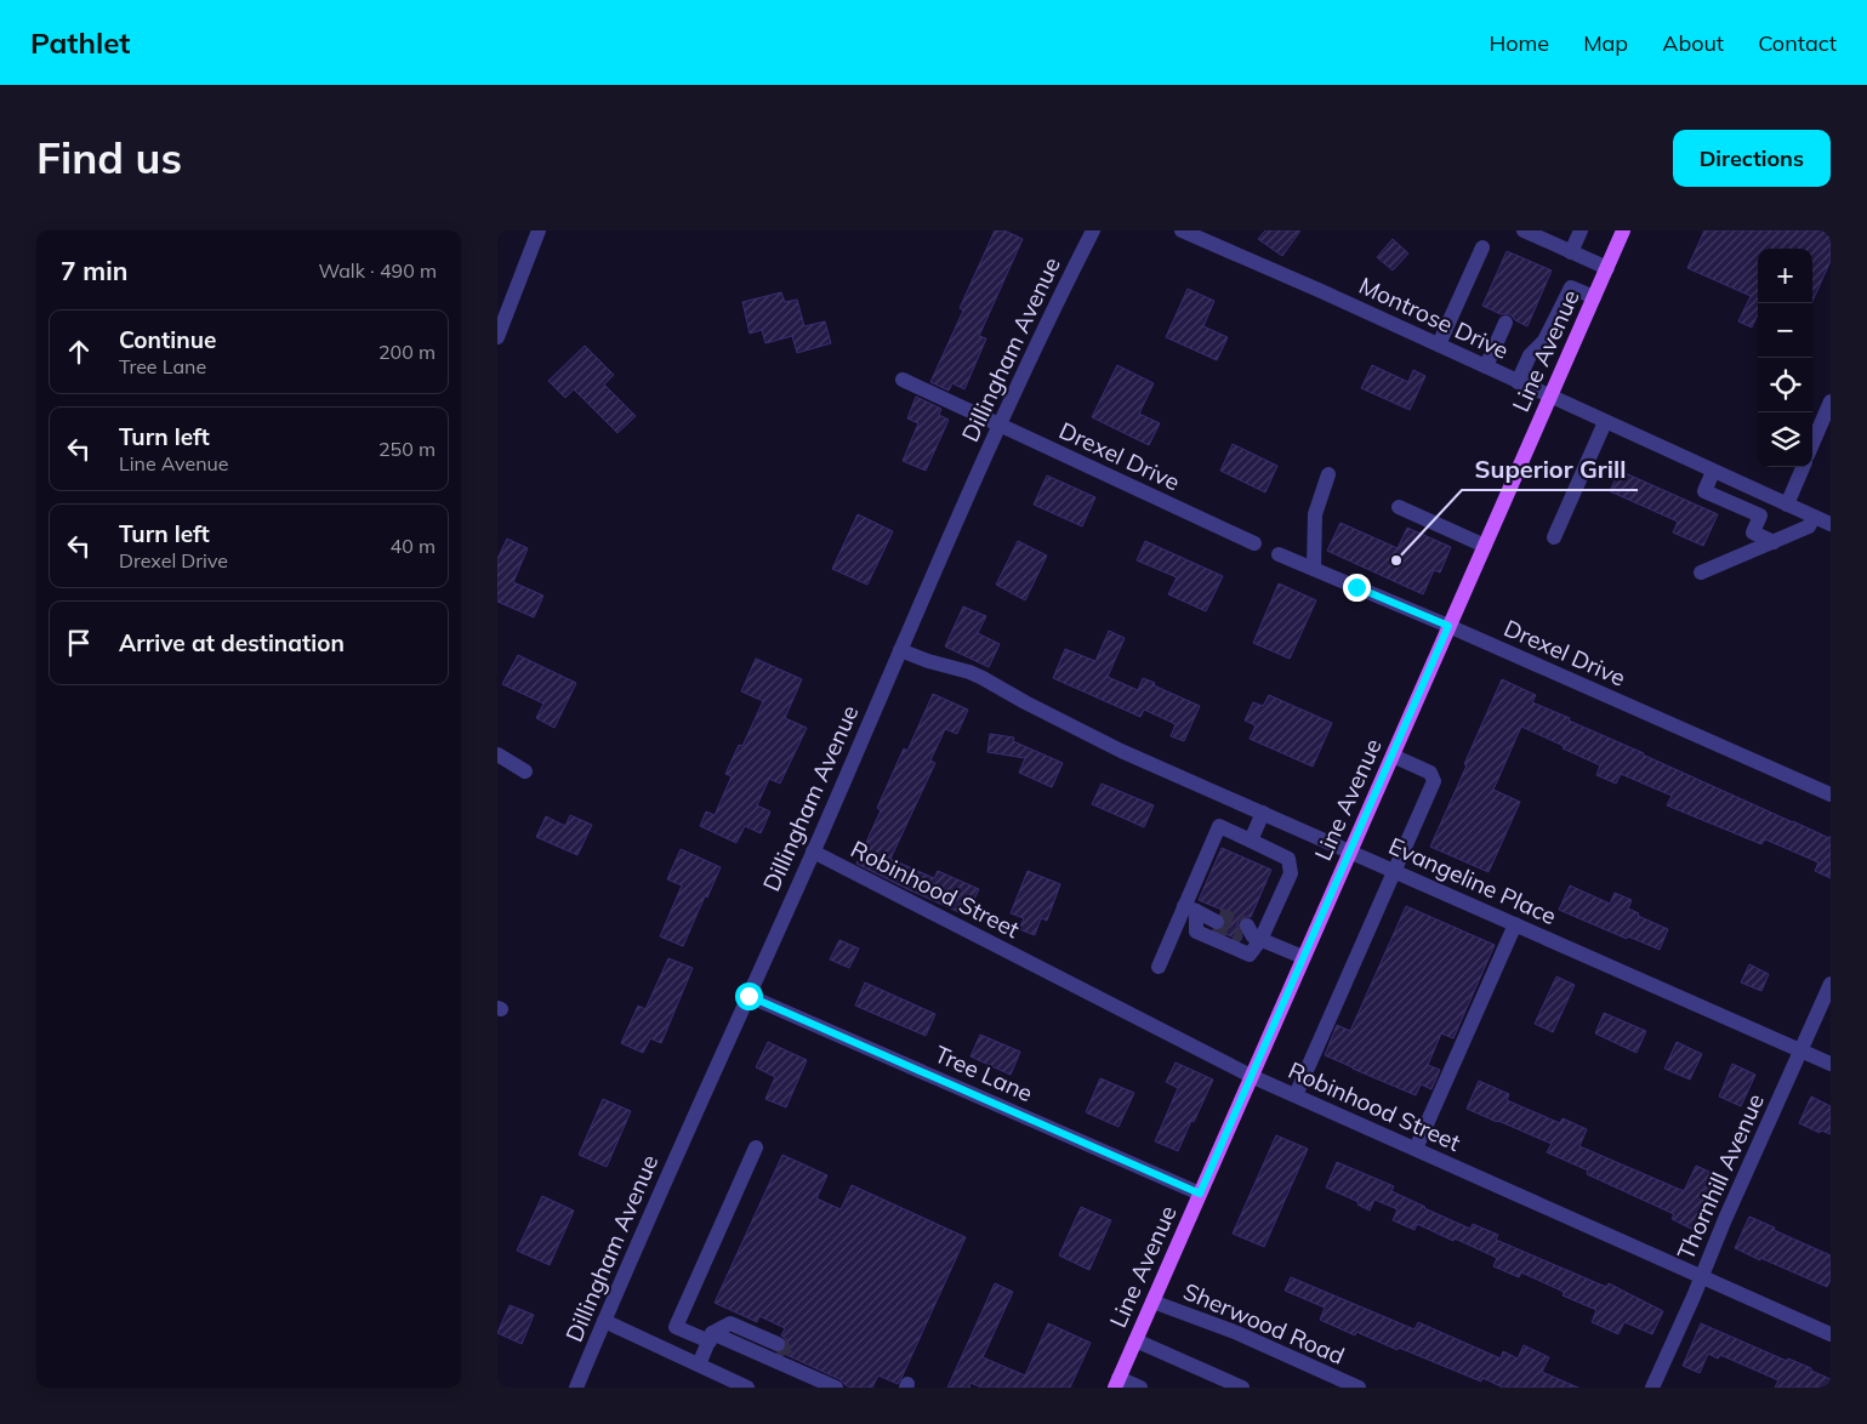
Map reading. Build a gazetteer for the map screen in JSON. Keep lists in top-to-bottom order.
{
  "streets": {
    "main road": ["Line Avenue"],
    "street": [
      "Montrose Drive",
      "Dillingham Avenue",
      "Drexel Drive",
      "Evangeline Place",
      "Robinhood Street",
      "Tree Lane",
      "Thornhill Avenue",
      "Sherwood Road"
    ]
  },
  "crossings": [
    ["Montrose Drive", "Line Avenue"],
    ["Dillingham Avenue", "Drexel Drive"],
    ["Dillingham Avenue", "Evangeline Place"],
    ["Dillingham Avenue", "Robinhood Street"],
    ["Dillingham Avenue", "Tree Lane"],
    ["Line Avenue", "Drexel Drive"],
    ["Line Avenue", "Evangeline Place"],
    ["Line Avenue", "Robinhood Street"],
    ["Line Avenue", "Tree Lane"],
    ["Line Avenue", "Sherwood Road"],
    ["Evangeline Place", "Thornhill Avenue"],
    ["Robinhood Street", "Thornhill Avenue"]
  ],
  "places": ["Superior Grill"],
  "page": {
    "header": "Pathlet",
    "nav": [
      "Home",
      "Map",
      "About",
      "Contact"
    ],
    "buttons": "Directions",
    "title": "Find us",
    "heading": ["7 min", "Walk · 490 m"],
    "map_buttons": ["+", "−"],
    "list": [
      ["Continue", "Tree Lane", "200 m"],
      ["Turn left", "Line Avenue", "250 m"],
      ["Turn left", "Drexel Drive", "40 m"],
      "Arrive at destination"
    ]
  }
}
